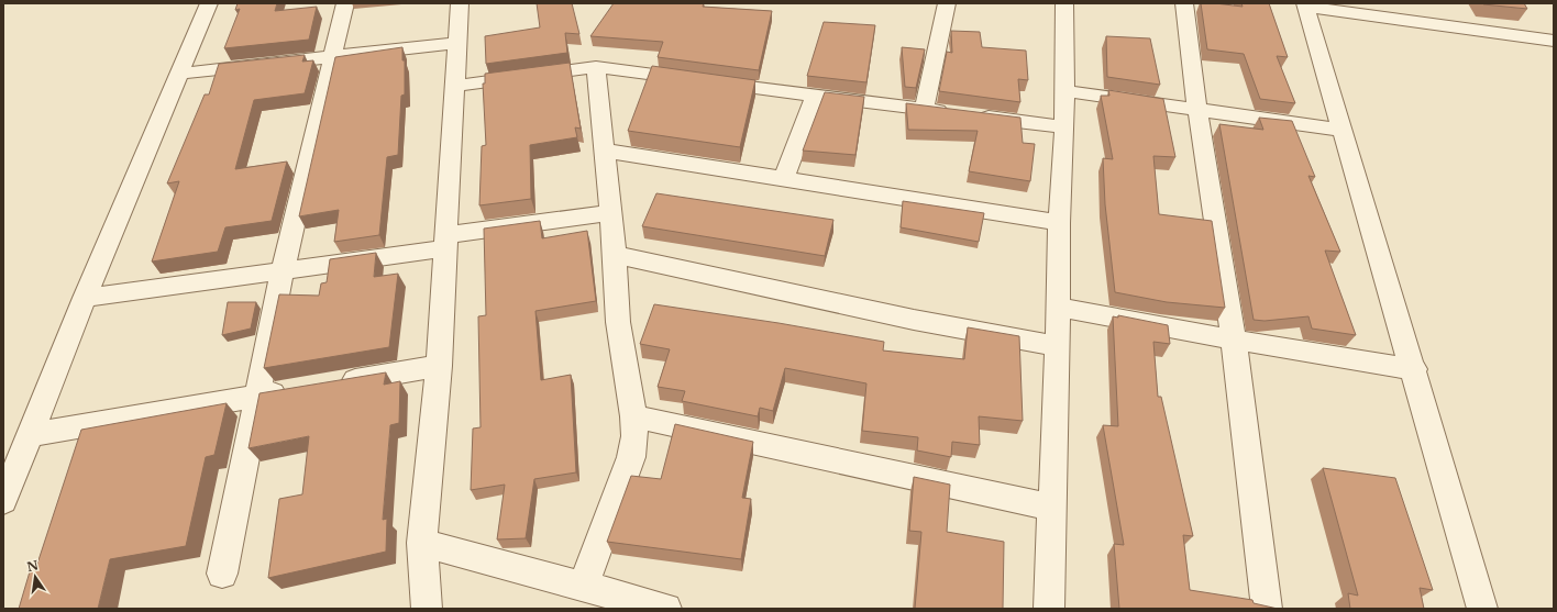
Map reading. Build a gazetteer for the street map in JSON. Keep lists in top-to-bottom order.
{
  "north": "top"
}
